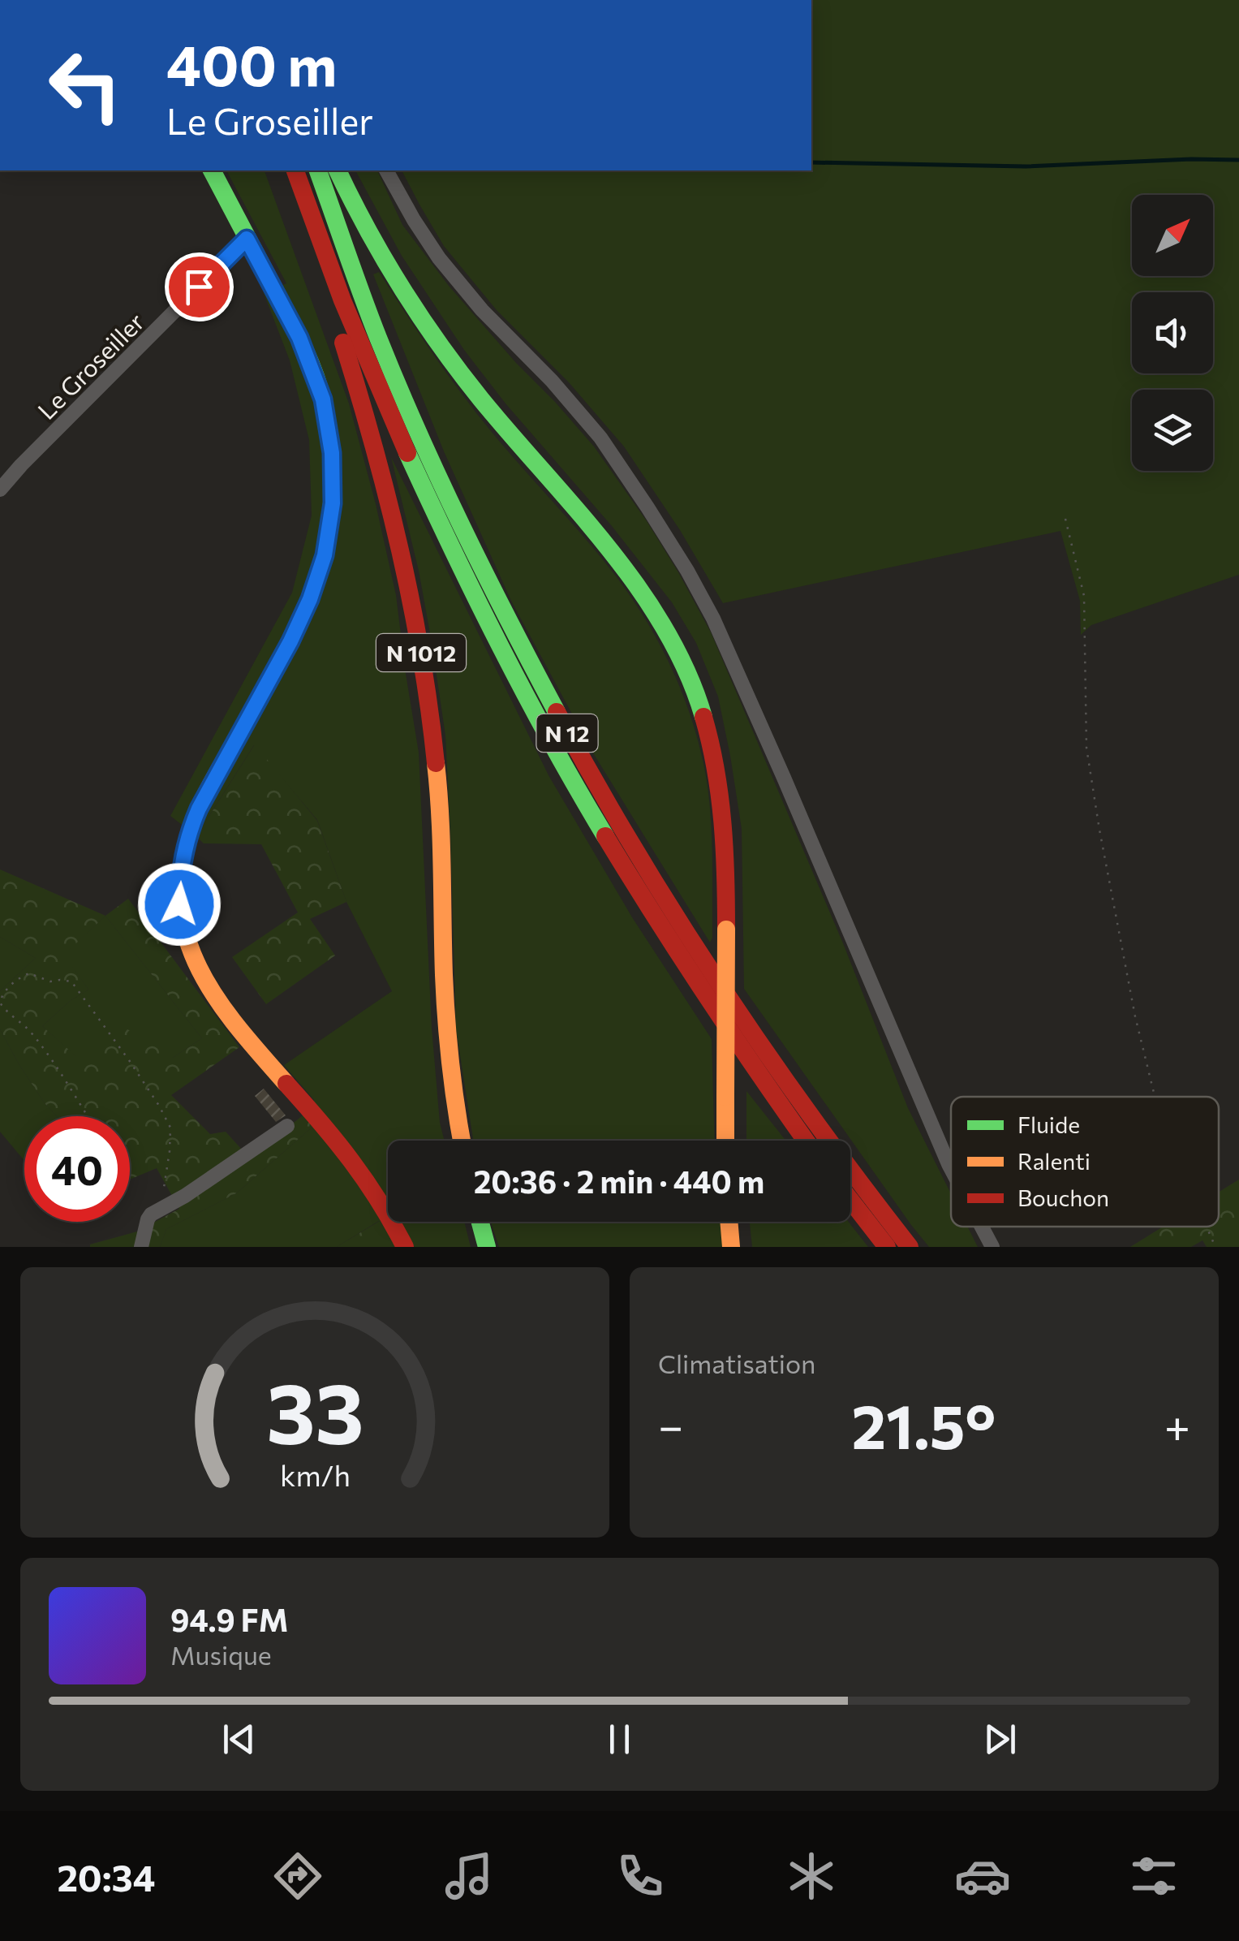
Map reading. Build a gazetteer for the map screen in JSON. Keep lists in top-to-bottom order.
{
  "streets": {
    "main road": ["N 1012", "N 12"],
    "street": ["Le Groseiller"]
  },
  "legend": ["Fluide", "Ralenti", "Bouchon"],
  "north": "top right",
  "page": {
    "turn": ["400 m", "Le Groseiller"],
    "limit": "40",
    "trip": "20:36 · 2 min · 440 m",
    "tile": "Climatisation",
    "heat": ["−", "21.5°", "+"],
    "song": ["94.9 FM", "Musique"],
    "tabs": "20:34",
    "gauge": ["33", "km/h"]
  }
}
